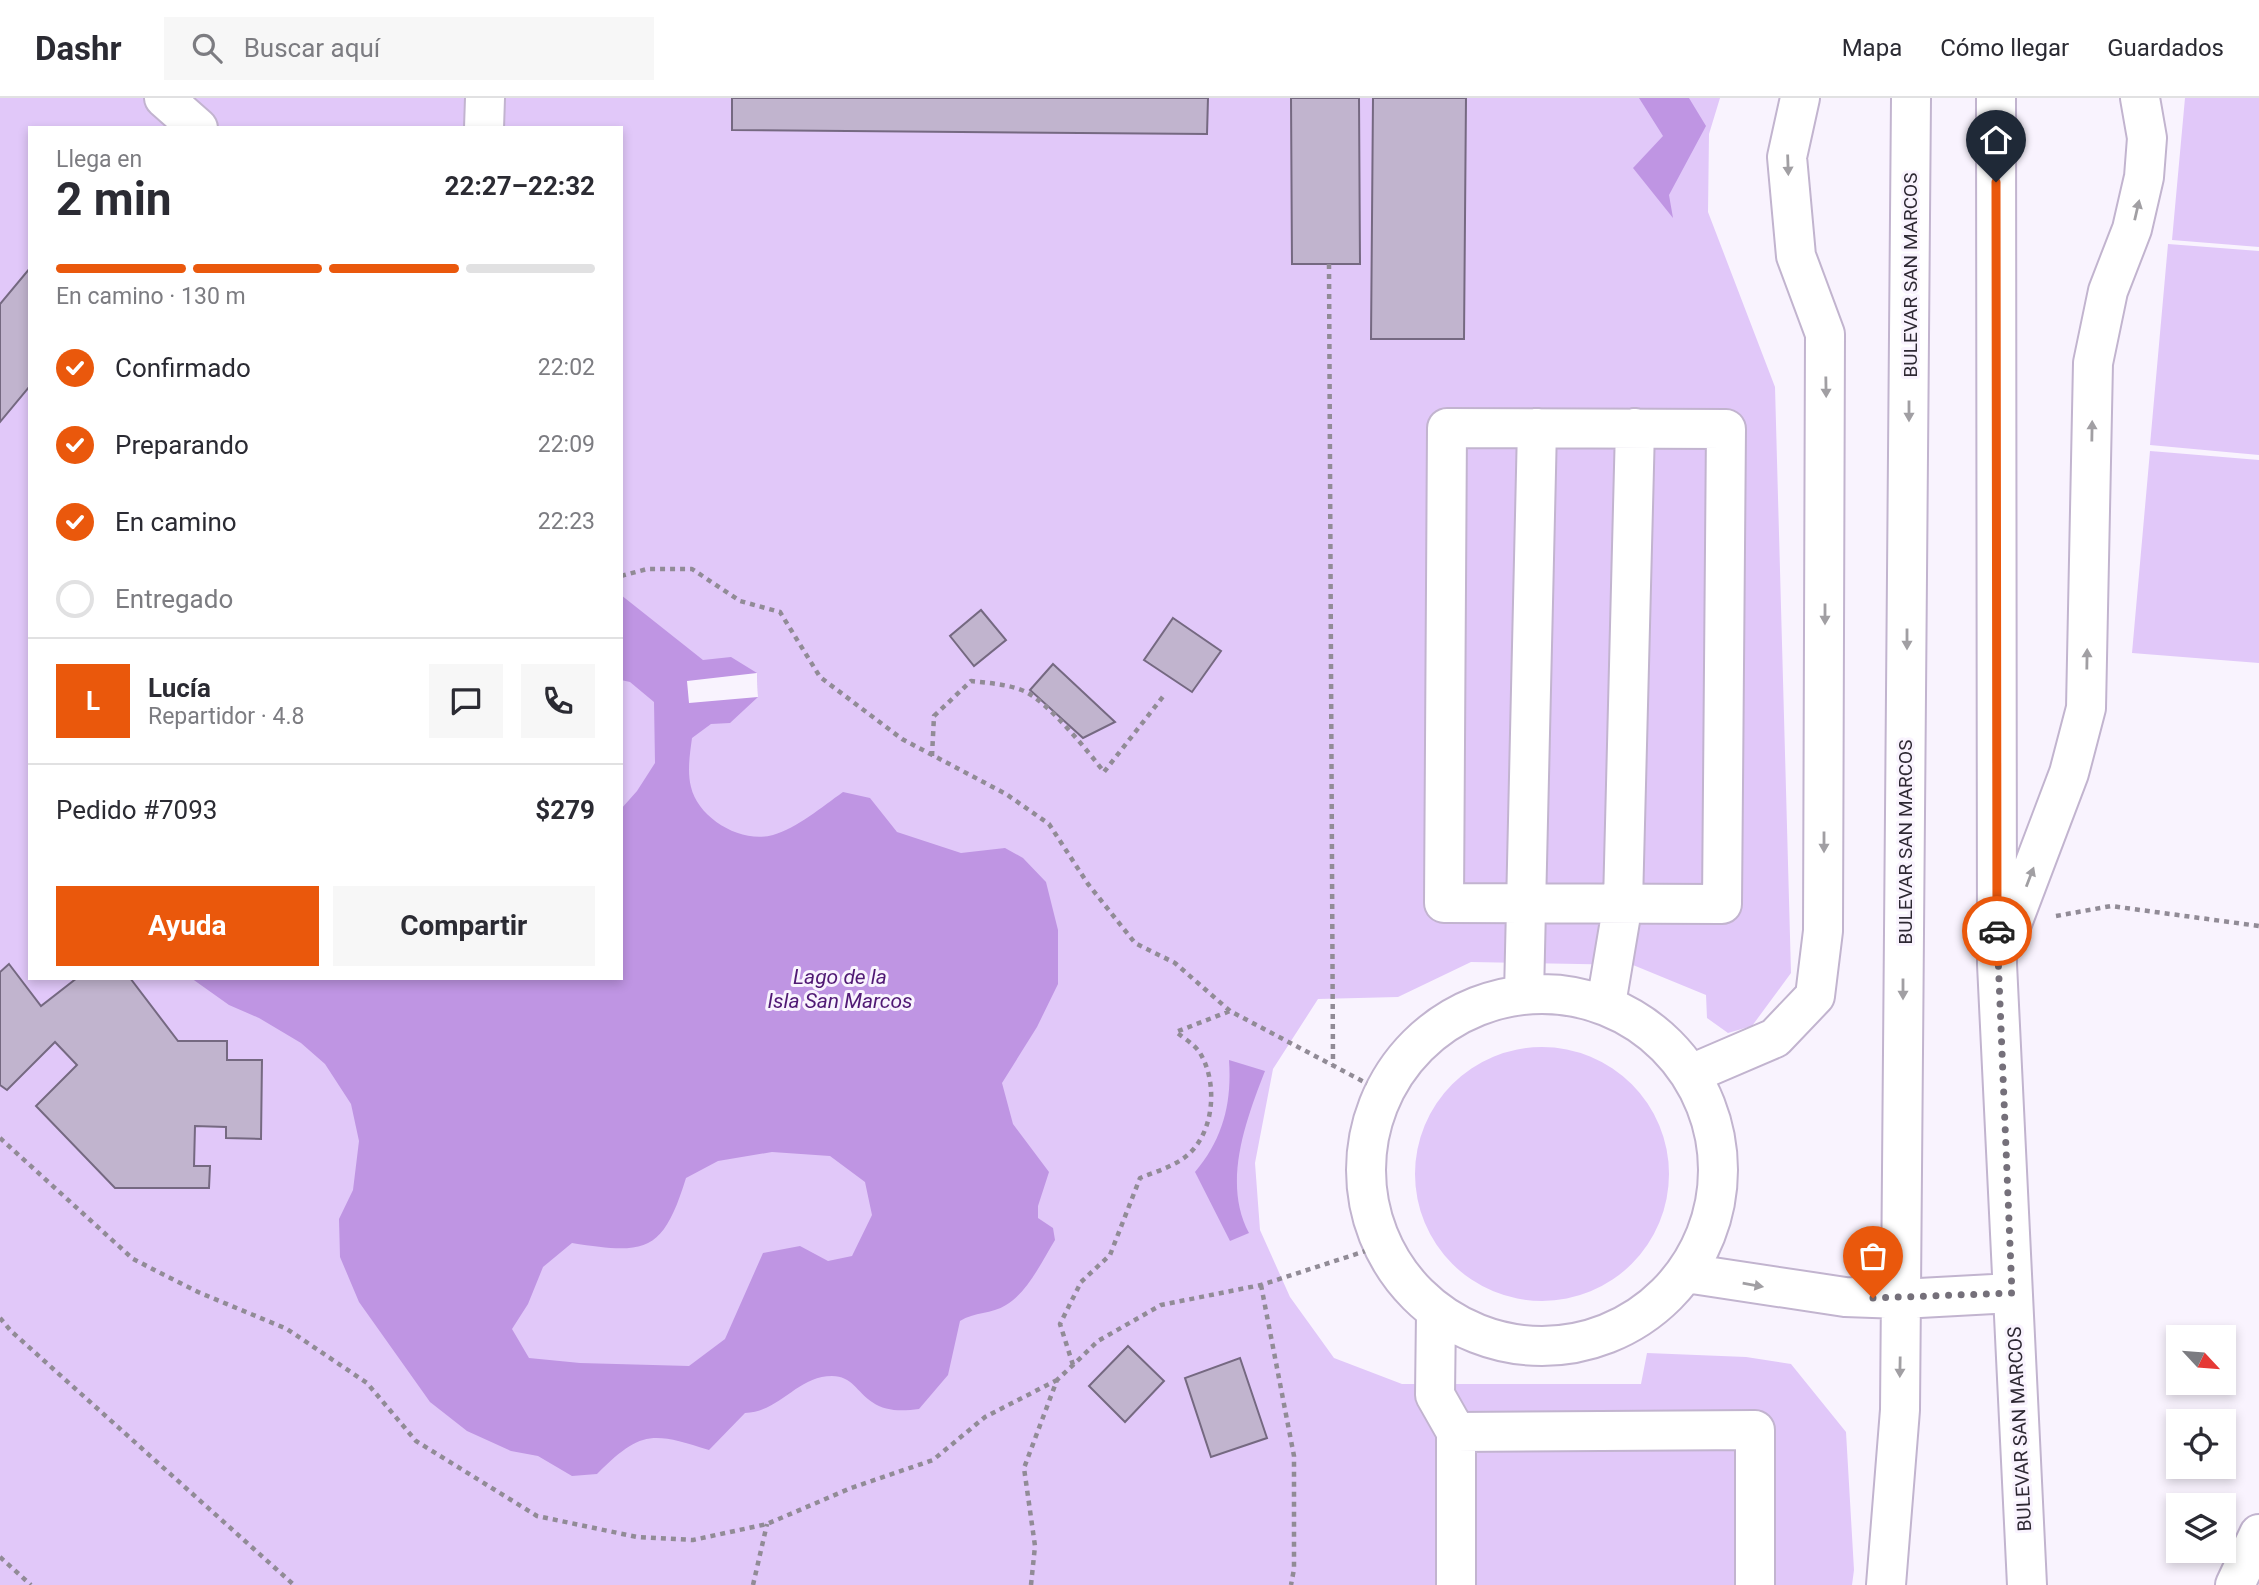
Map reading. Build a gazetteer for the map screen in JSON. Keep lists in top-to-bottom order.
{
  "streets": {
    "street": ["BULEVAR SAN MARCOS"]
  },
  "water": ["Lago de la Isla San Marcos"],
  "north": "bottom right",
  "page": {
    "header": "Dashr",
    "search": "Buscar aquí",
    "nav": ["Mapa", "Cómo llegar", "Guardados"],
    "heading": ["2 min", "Llega en", "22:27–22:32"],
    "panel": [
      "Lucía",
      "Repartidor · 4.8",
      "Pedido #7093",
      "$279"
    ],
    "bar": "En camino · 130 m",
    "list": [
      ["Confirmado", "22:02"],
      ["Preparando", "22:09"],
      ["En camino", "22:23"],
      "Entregado"
    ],
    "round": "L",
    "buttons": ["Ayuda", "Compartir"]
  }
}
